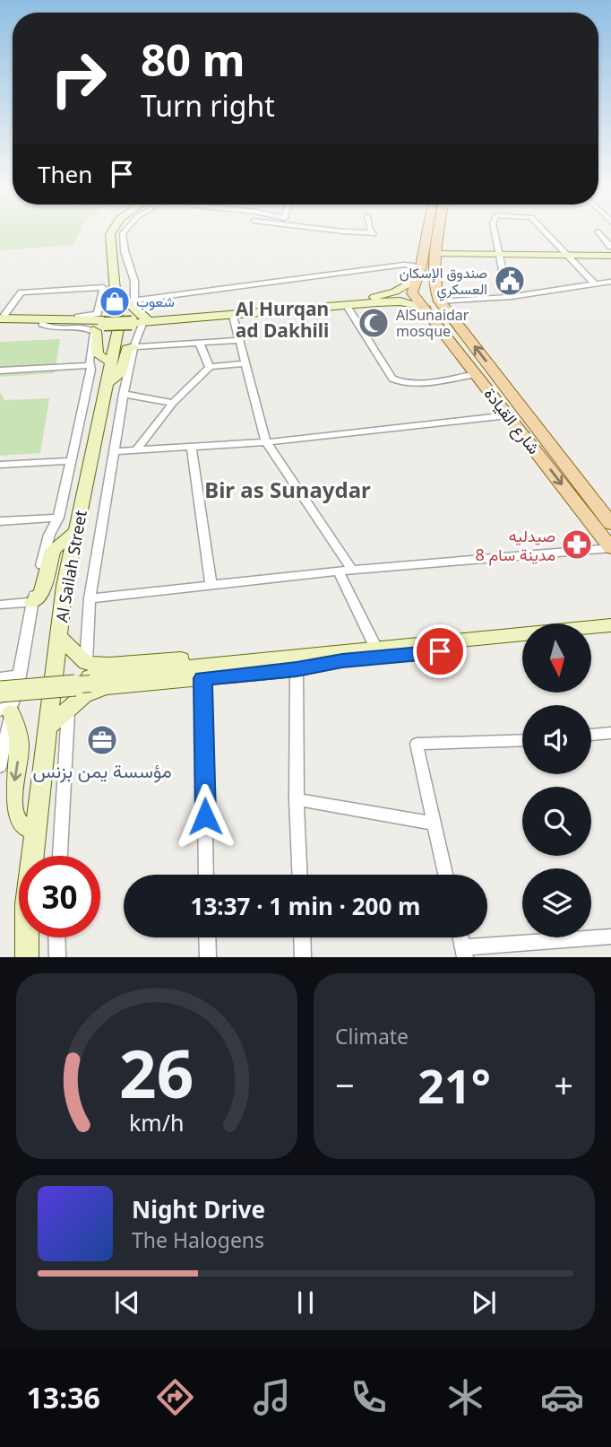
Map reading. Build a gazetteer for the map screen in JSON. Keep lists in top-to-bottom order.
{
  "streets": {
    "main road": ["شارع القيادة", "Al Sailah Street"]
  },
  "districts": ["Al Hurqan ad Dakhili", "Bir as Sunaydar"],
  "places": {
    "public building": ["صندوق الإسكان العسكري"],
    "shop": ["شعوب"],
    "mosque": ["AlSunaidar mosque"],
    "pharmacy": ["صيدليه مدينة سام 8"],
    "office": ["مؤسسة يمن بزنس"]
  },
  "north": "bottom",
  "page": {
    "turn": ["80 m", "Turn right"],
    "then": "Then",
    "limit": "30",
    "trip": "13:37 · 1 min · 200 m",
    "tile": "Climate",
    "heat": ["−", "21°", "+"],
    "song": ["Night Drive", "The Halogens"],
    "tabs": "13:36",
    "gauge": ["26", "km/h"]
  }
}
